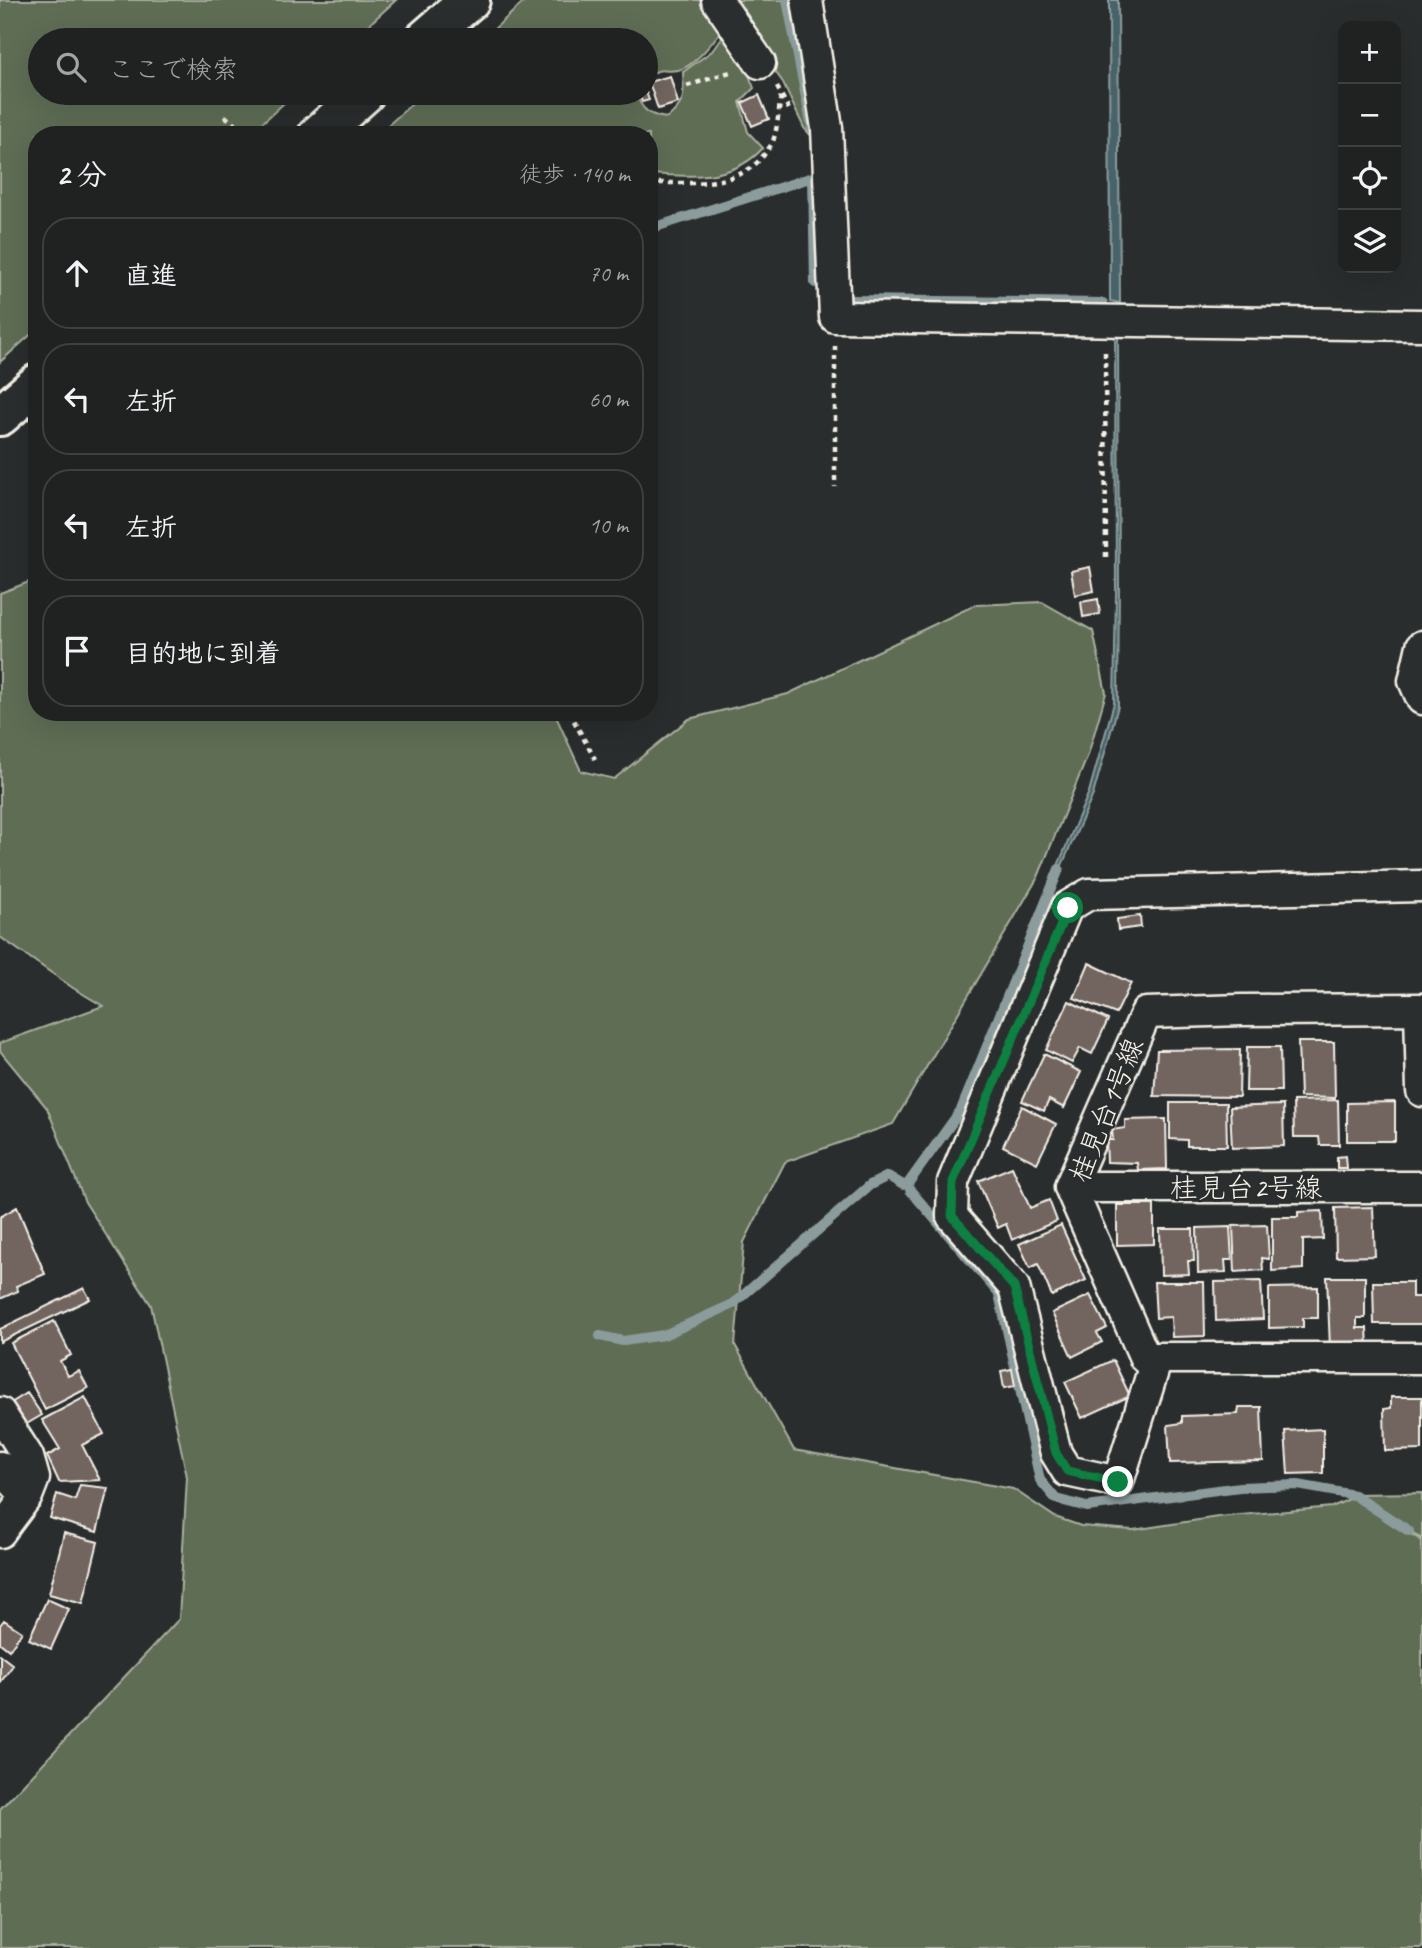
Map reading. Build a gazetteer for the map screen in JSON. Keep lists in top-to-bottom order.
{
  "streets": {
    "street": ["桂見台1号線", "桂見台2号線"]
  },
  "crossings": [
    ["桂見台1号線", "桂見台2号線"]
  ],
  "page": {
    "map_buttons": ["+", "−"],
    "search": "ここで検索",
    "heading": ["2 分", "徒歩 · 140 m"],
    "list": [
      ["直進", "70 m"],
      ["左折", "60 m"],
      ["左折", "10 m"],
      "目的地に到着"
    ]
  }
}
